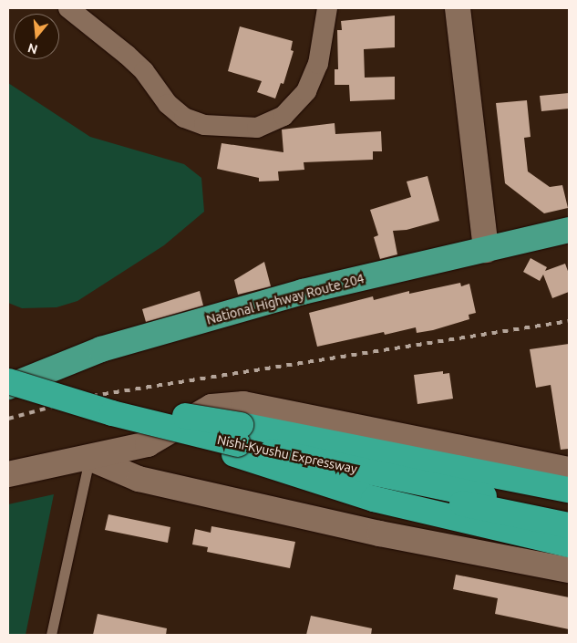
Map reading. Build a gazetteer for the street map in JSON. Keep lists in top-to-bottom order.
{
  "streets": {
    "highway": ["National Highway Route 204", "Nishi-Kyushu Expressway"]
  },
  "north": "bottom"
}
